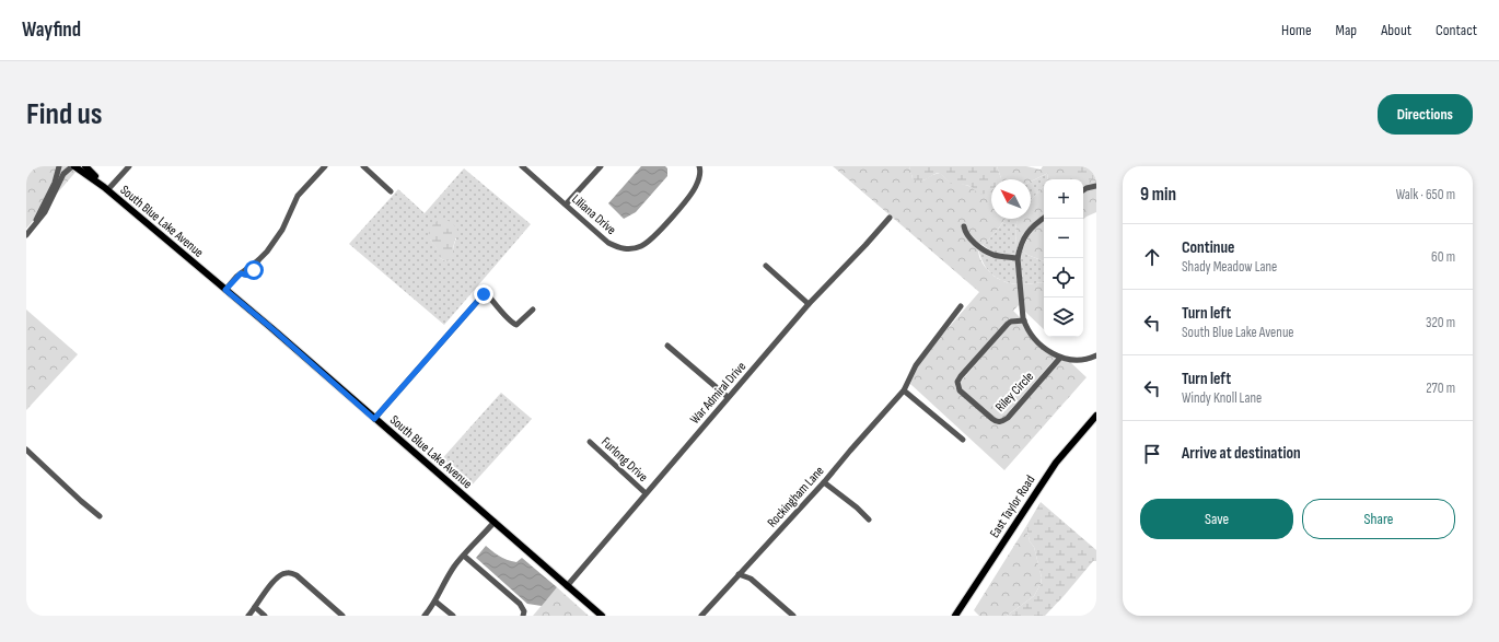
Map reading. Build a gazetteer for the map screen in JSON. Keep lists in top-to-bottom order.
{
  "streets": {
    "main road": ["South Blue Lake Avenue", "East Taylor Road"],
    "street": [
      "Liliana Drive",
      "Riley Circle",
      "War Admiral Drive",
      "Furlong Drive",
      "Rockingham Lane"
    ]
  },
  "crossings": [
    ["South Blue Lake Avenue", "War Admiral Drive"],
    ["War Admiral Drive", "Furlong Drive"]
  ],
  "north": "top left",
  "page": {
    "header": "Wayfind",
    "nav": [
      "Home",
      "Map",
      "About",
      "Contact"
    ],
    "buttons": [
      "Directions",
      ["Save", "Share"]
    ],
    "title": "Find us",
    "heading": ["9 min", "Walk · 650 m"],
    "map_buttons": ["+", "−"],
    "list": [
      ["Continue", "Shady Meadow Lane", "60 m"],
      ["Turn left", "South Blue Lake Avenue", "320 m"],
      ["Turn left", "Windy Knoll Lane", "270 m"],
      "Arrive at destination"
    ]
  }
}
